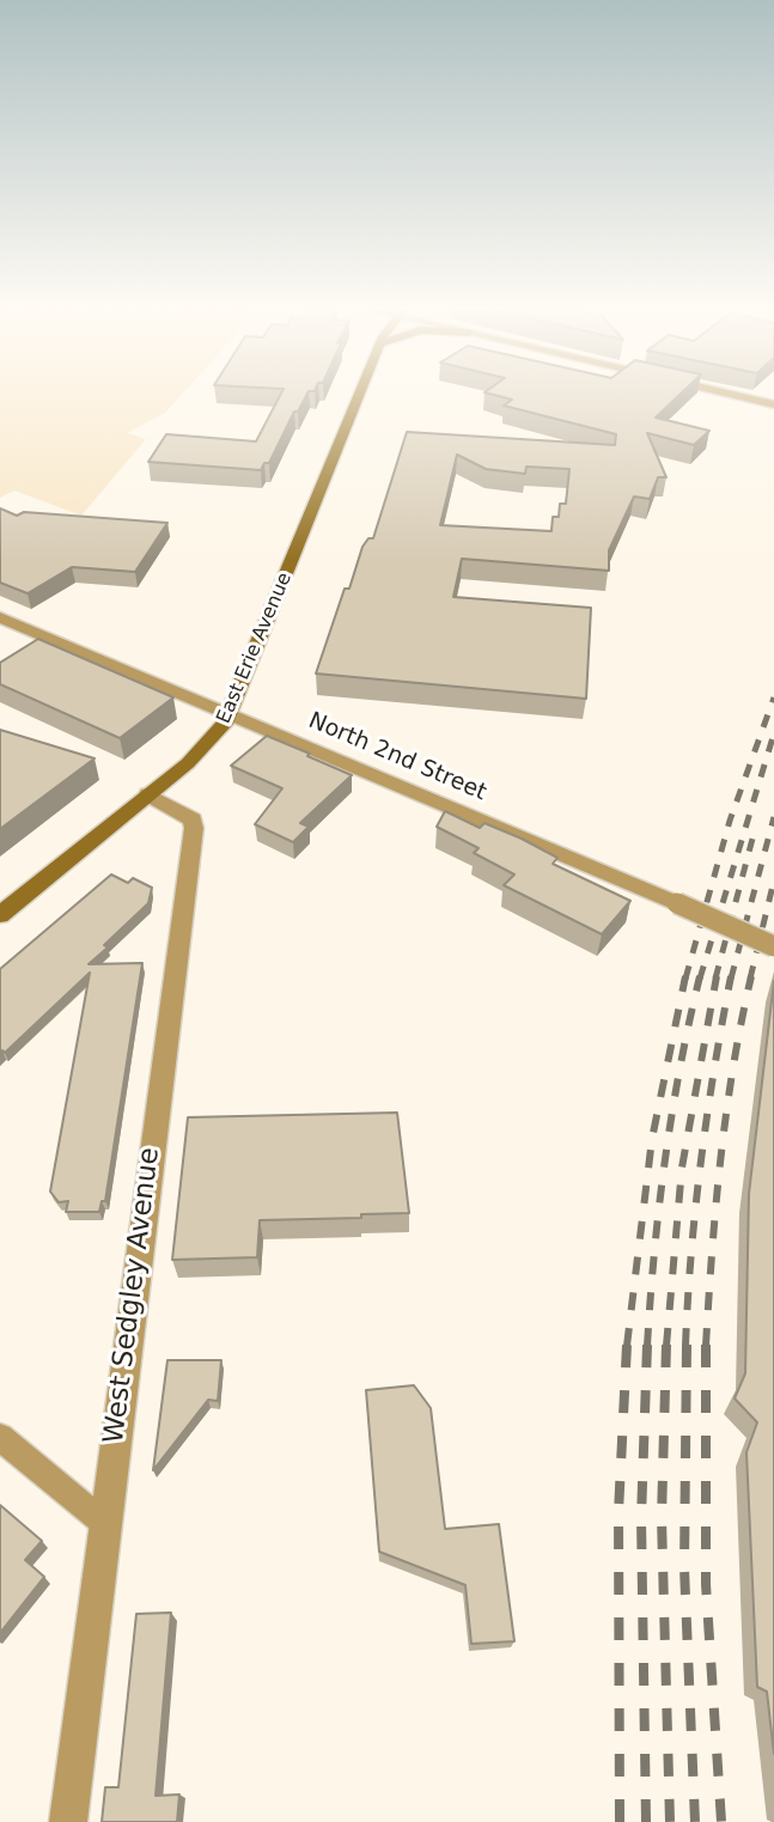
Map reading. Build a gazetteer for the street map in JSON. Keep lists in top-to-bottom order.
{
  "streets": {
    "main road": ["East Erie Avenue"],
    "street": ["North 2nd Street", "West Sedgley Avenue"]
  },
  "crossings": [
    ["East Erie Avenue", "North 2nd Street"],
    ["East Erie Avenue", "West Sedgley Avenue"]
  ]
}
